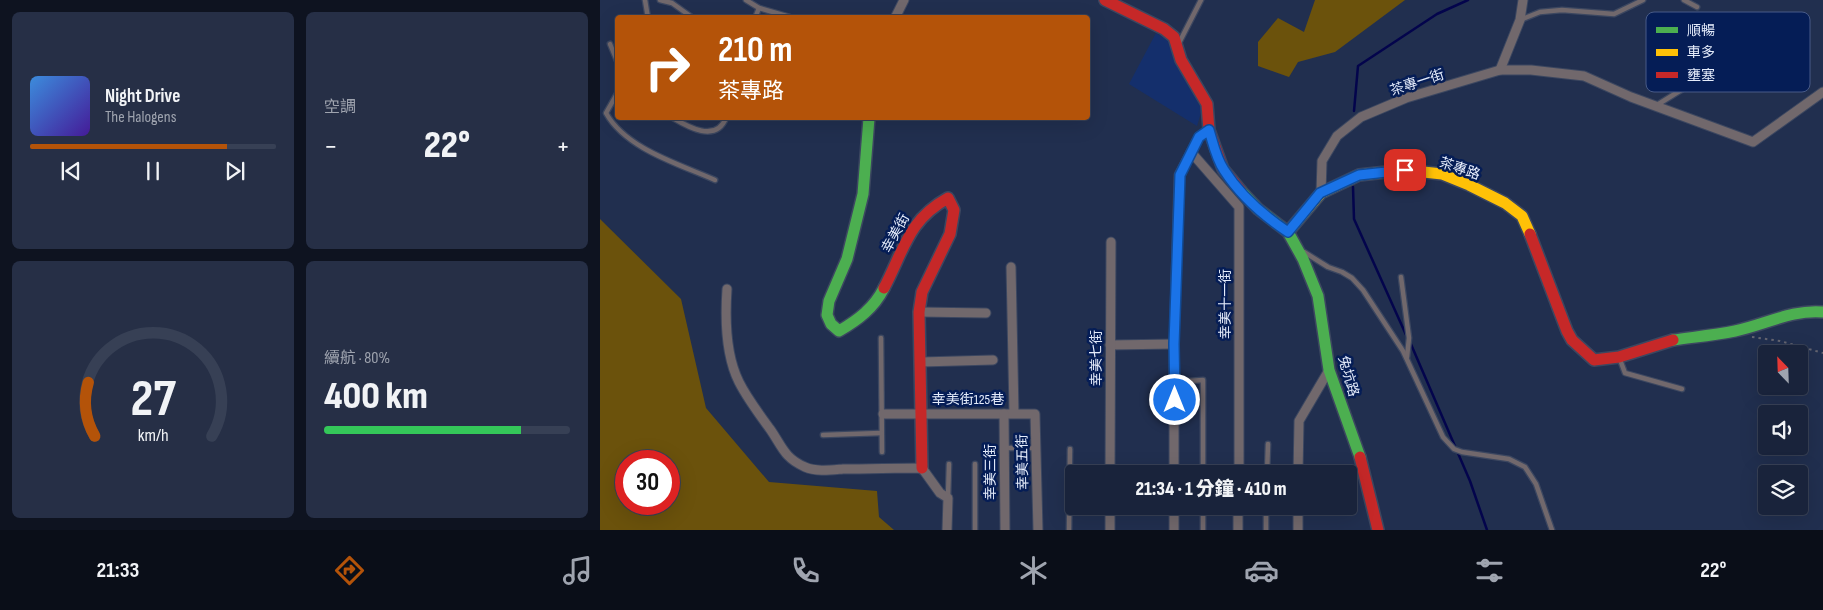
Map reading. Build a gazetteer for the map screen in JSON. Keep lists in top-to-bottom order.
{
  "streets": {
    "street": [
      "茶專一街",
      "茶專路",
      "幸美街",
      "幸美十一街",
      "幸美七街",
      "兔坑路",
      "幸美街125巷",
      "幸美五街",
      "幸美三街"
    ]
  },
  "crossings": [
    ["茶專一街", "茶專路"],
    ["茶專路", "兔坑路"],
    ["幸美街", "幸美街125巷"],
    ["幸美街125巷", "幸美五街"],
    ["幸美街125巷", "幸美三街"]
  ],
  "legend": ["順暢", "車多", "壅塞"],
  "north": "top left",
  "page": {
    "tile": [
      "空調",
      ["續航 · 80%", "400 km"]
    ],
    "turn": ["210 m", "茶專路"],
    "song": ["Night Drive", "The Halogens"],
    "heat": ["−", "22°", "+"],
    "limit": "30",
    "trip": "21:34 · 1 分鐘 · 410 m",
    "tabs": ["21:33", "22°"],
    "gauge": ["27", "km/h"]
  }
}
